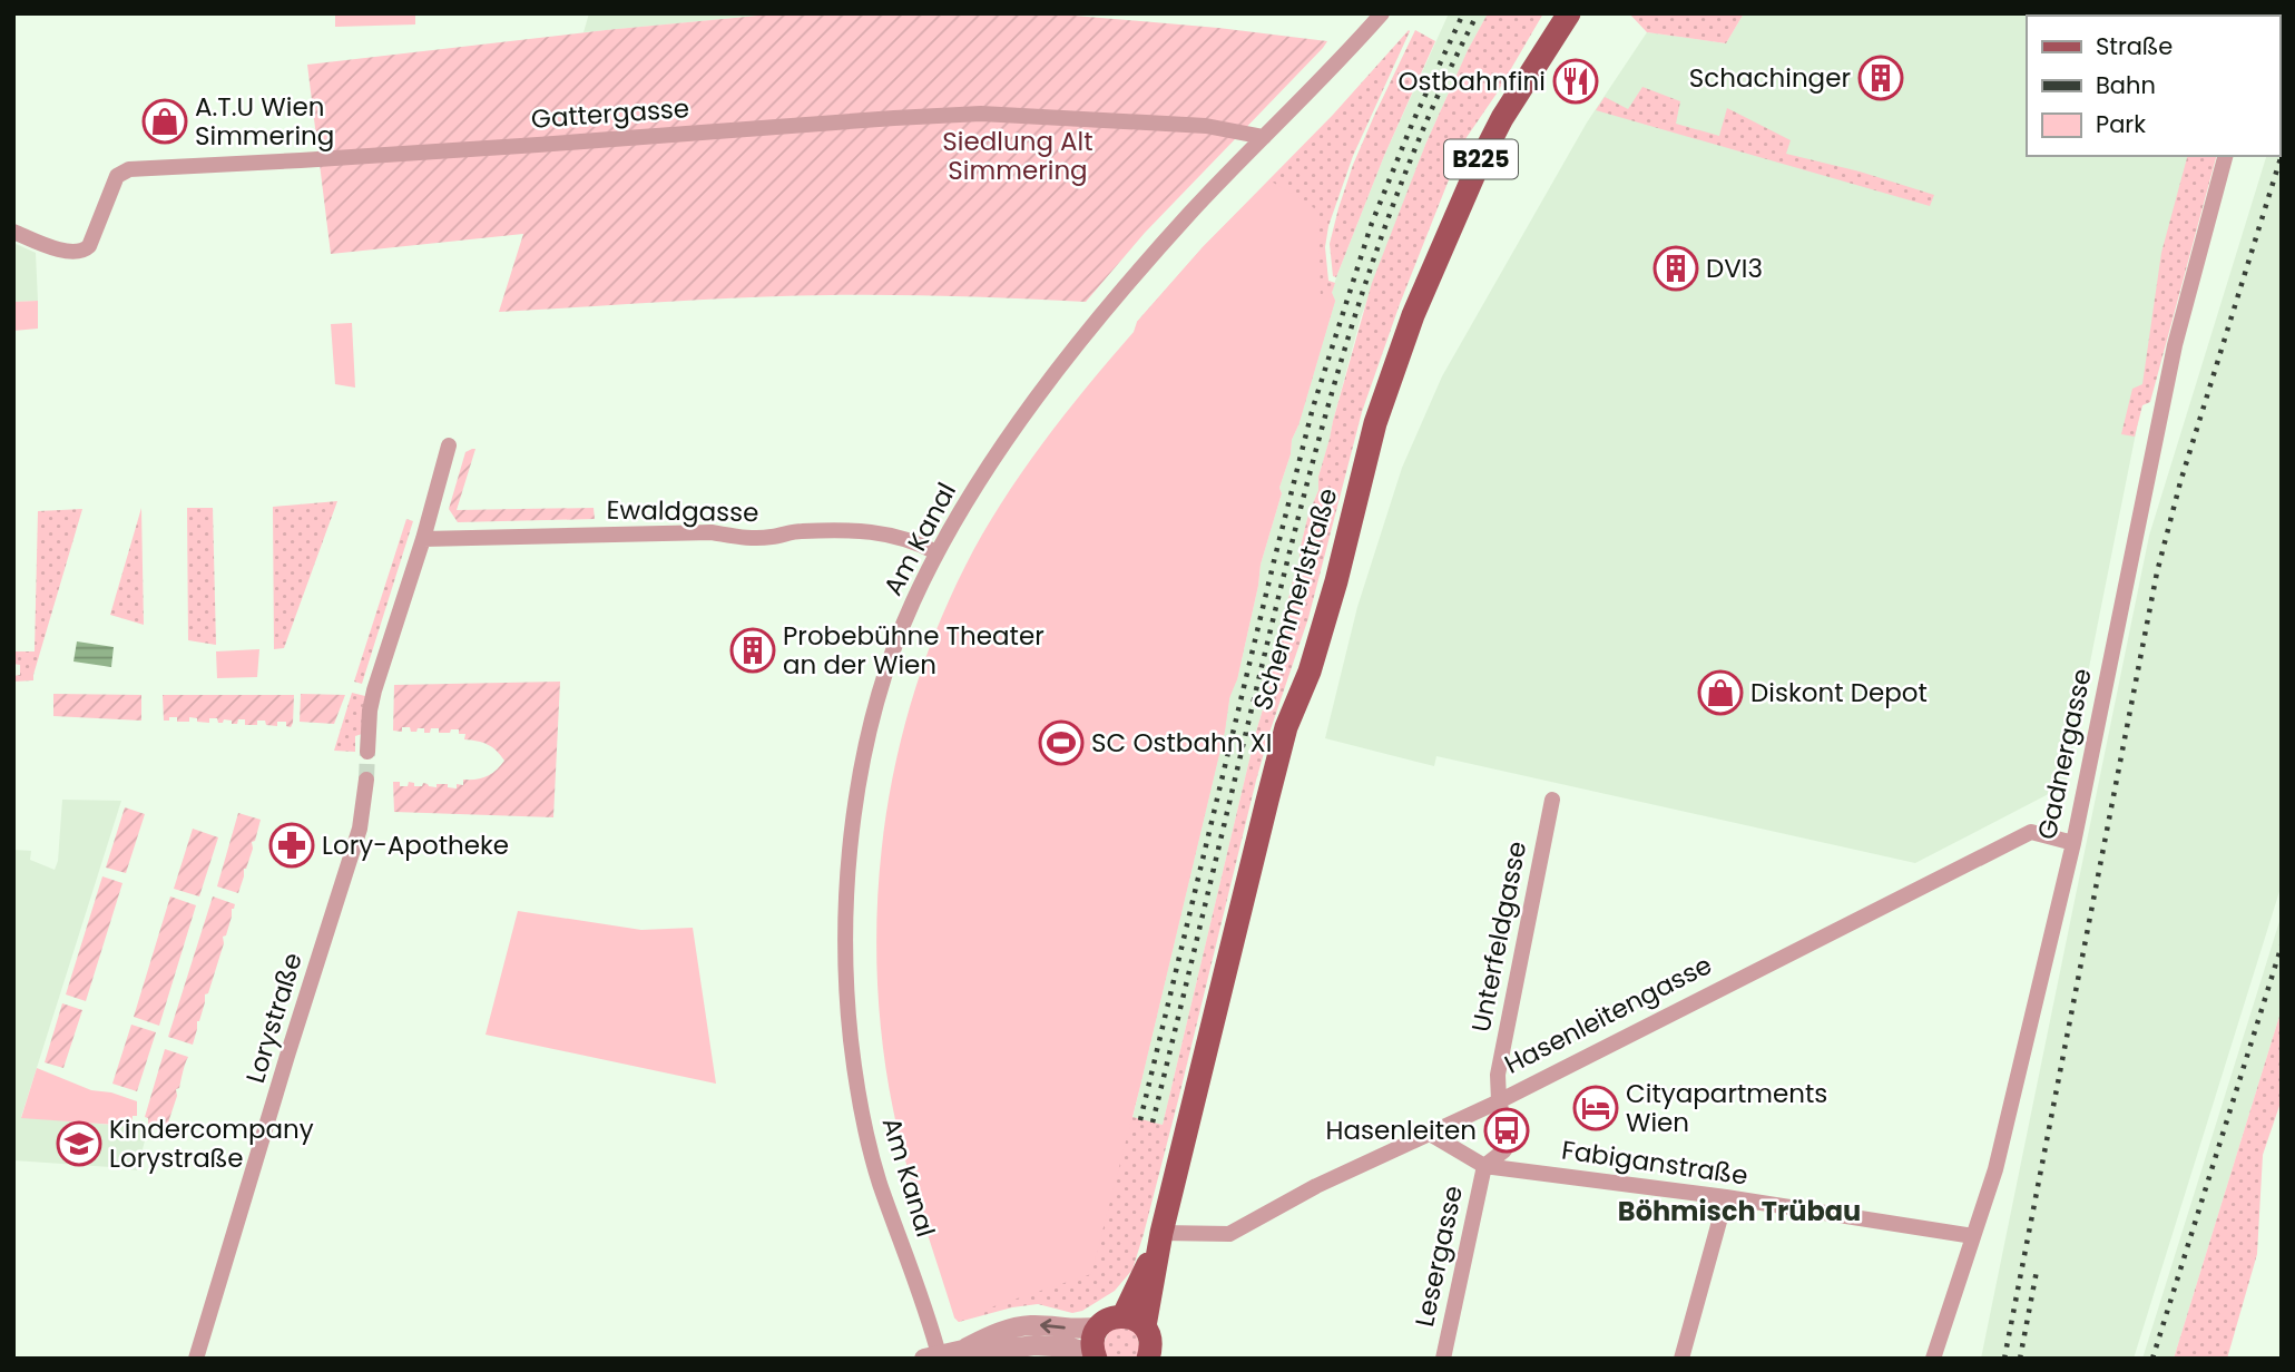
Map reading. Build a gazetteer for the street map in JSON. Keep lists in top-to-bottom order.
{
  "streets": {
    "main road": ["B225", "Schemmerlstraße"],
    "street": [
      "Gattergasse",
      "Ewaldgasse",
      "Am Kanal",
      "Gadnergasse",
      "Unterfeldgasse",
      "Hasenleitengasse",
      "Lorystraße",
      "Fabiganstraße",
      "Lesergasse"
    ]
  },
  "crossings": [
    ["Gattergasse", "Am Kanal"],
    ["B225", "Schemmerlstraße"],
    ["Ewaldgasse", "Am Kanal"],
    ["Schemmerlstraße", "Hasenleitengasse"],
    ["Gadnergasse", "Hasenleitengasse"],
    ["Gadnergasse", "Fabiganstraße"],
    ["Unterfeldgasse", "Hasenleitengasse"],
    ["Unterfeldgasse", "Fabiganstraße"],
    ["Unterfeldgasse", "Lesergasse"],
    ["Hasenleitengasse", "Fabiganstraße"],
    ["Fabiganstraße", "Lesergasse"]
  ],
  "districts": ["Böhmisch Trübau"],
  "parks": ["Siedlung Alt Simmering"],
  "places": {
    "building": ["Schachinger", "DVI3", "Probebühne Theater an der Wien"],
    "restaurant": ["Ostbahnfini"],
    "shop": ["A.T.U Wien Simmering", "Diskont Depot"],
    "sports": ["SC Ostbahn XI"],
    "pharmacy": ["Lory-Apotheke"],
    "hotel": ["Cityapartments Wien"],
    "bus stop": ["Hasenleiten"],
    "school or university": ["Kindercompany Lorystraße"]
  },
  "legend": ["Straße", "Bahn", "Park"]
}
